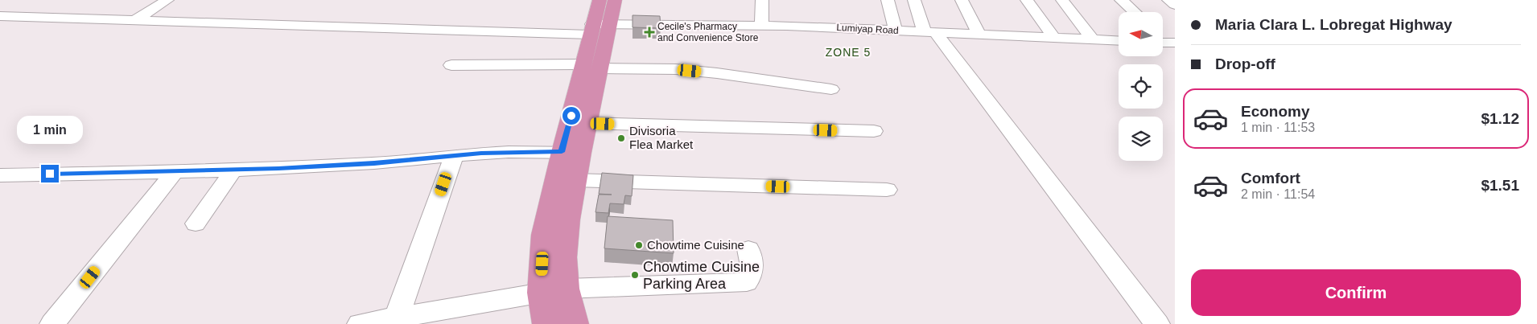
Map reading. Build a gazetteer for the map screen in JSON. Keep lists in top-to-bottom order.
{
  "streets": {
    "street": ["Lumiyap Road"]
  },
  "districts": ["ZONE 5"],
  "places": {
    "health": ["Cecile's Pharmacy and Convenience Store"],
    "other": ["Divisoria Flea Market", "Chowtime Cuisine", "Chowtime Cuisine Parking Area"]
  },
  "north": "left",
  "page": {
    "banner": ["Maria Clara L. Lobregat Highway", "Drop-off"],
    "list": [
      {
        "name": "Economy",
        "note": "1 min · 11:53",
        "value": "$1.12"
      },
      {
        "name": "Comfort",
        "note": "2 min · 11:54",
        "value": "$1.51"
      }
    ],
    "bubble": "1 min",
    "buttons": "Confirm"
  }
}
